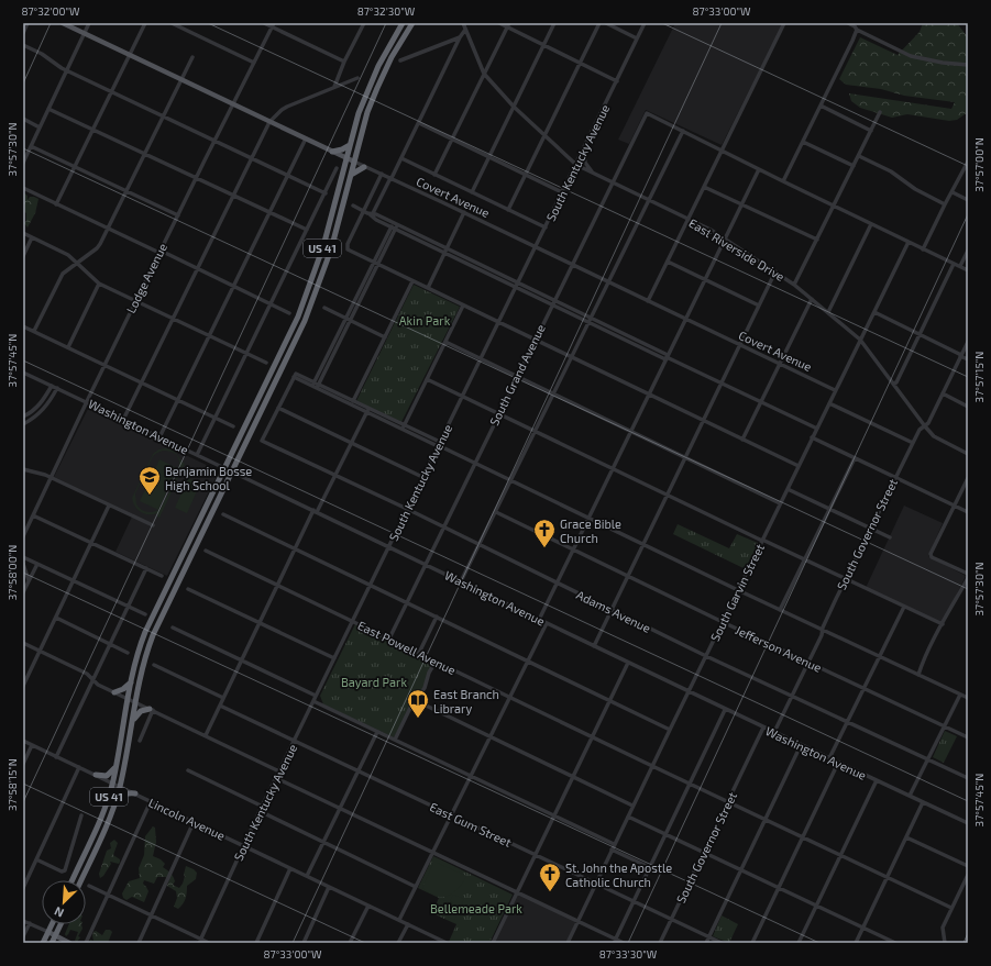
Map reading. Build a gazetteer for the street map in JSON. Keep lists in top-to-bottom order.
{
  "streets": {
    "highway": ["US 41"],
    "main road": ["Covert Avenue"],
    "street": [
      "South Kentucky Avenue",
      "East Riverside Drive",
      "Lodge Avenue",
      "South Grand Avenue",
      "Washington Avenue",
      "South Governor Street",
      "South Garvin Street",
      "Adams Avenue",
      "East Powell Avenue",
      "Jefferson Avenue",
      "Lincoln Avenue",
      "East Gum Street"
    ]
  },
  "crossings": [
    ["South Kentucky Avenue", "Covert Avenue"],
    ["South Kentucky Avenue", "East Riverside Drive"],
    ["South Kentucky Avenue", "Washington Avenue"],
    ["South Kentucky Avenue", "Adams Avenue"],
    ["South Kentucky Avenue", "East Powell Avenue"],
    ["South Kentucky Avenue", "Lincoln Avenue"],
    ["South Kentucky Avenue", "East Gum Street"],
    ["Covert Avenue", "US 41"],
    ["Covert Avenue", "Lodge Avenue"],
    ["Covert Avenue", "South Grand Avenue"],
    ["Covert Avenue", "South Garvin Street"],
    ["US 41", "Washington Avenue"],
    ["US 41", "Lincoln Avenue"],
    ["East Riverside Drive", "South Grand Avenue"],
    ["East Riverside Drive", "South Governor Street"],
    ["East Riverside Drive", "South Garvin Street"],
    ["Lodge Avenue", "Washington Avenue"],
    ["South Grand Avenue", "Washington Avenue"],
    ["South Grand Avenue", "Adams Avenue"],
    ["South Grand Avenue", "East Powell Avenue"],
    ["Washington Avenue", "South Governor Street"],
    ["Washington Avenue", "South Garvin Street"],
    ["South Governor Street", "Adams Avenue"],
    ["South Governor Street", "East Powell Avenue"],
    ["South Governor Street", "Jefferson Avenue"],
    ["South Governor Street", "East Gum Street"],
    ["South Garvin Street", "Adams Avenue"],
    ["South Garvin Street", "East Powell Avenue"],
    ["South Garvin Street", "Jefferson Avenue"],
    ["South Garvin Street", "East Gum Street"]
  ],
  "parks": ["Akin Park", "Bayard Park", "Bellemeade Park"],
  "places": {
    "school or university": ["Benjamin Bosse High School"],
    "church": ["Grace Bible Church", "St. John the Apostle Catholic Church"],
    "library": ["East Branch Library"]
  },
  "north": "bottom left",
  "coordinates": [
    "87°32'00\"W",
    "87°32'30\"W",
    "87°33'00\"W",
    "37°57'30\"N",
    "37°57'00\"N",
    "37°57'45\"N",
    "37°57'15\"N",
    "37°58'00\"N",
    "37°58'15\"N",
    "87°33'30\"W"
  ]
}
